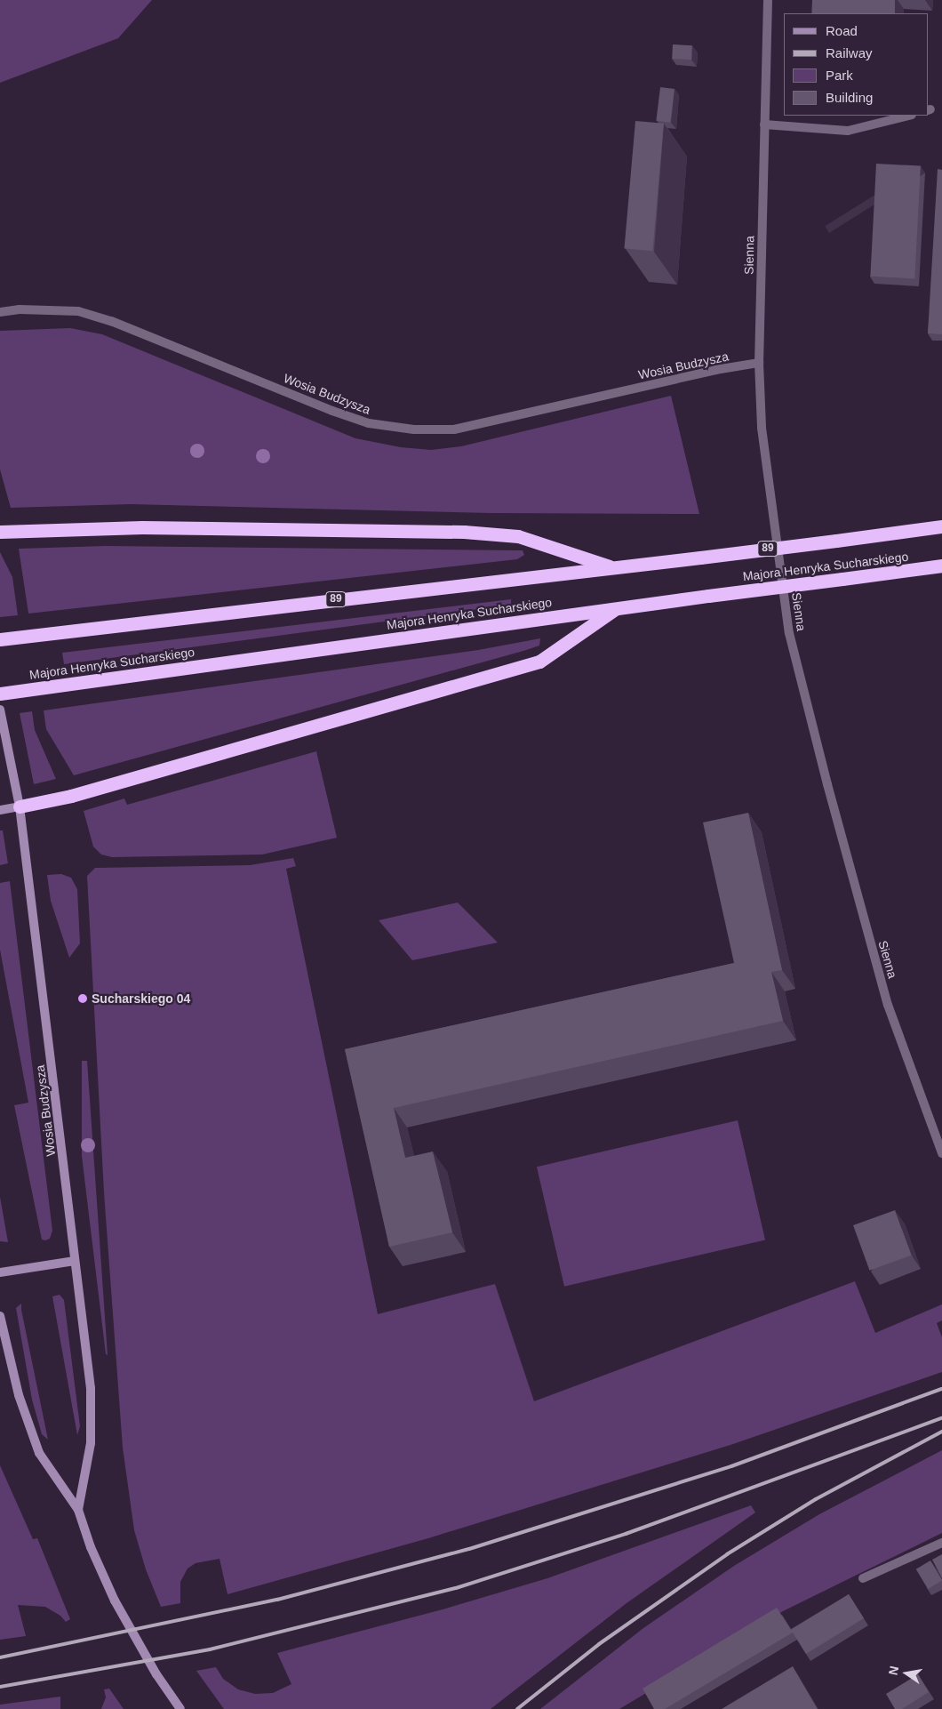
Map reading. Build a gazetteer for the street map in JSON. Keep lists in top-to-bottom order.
{
  "streets": {
    "highway": ["89", "Majora Henryka Sucharskiego"],
    "street": ["Sienna", "Wosia Budzysza"]
  },
  "crossings": [
    ["Sienna", "Wosia Budzysza"]
  ],
  "places": ["Sucharskiego 04"],
  "legend": [
    "Road",
    "Railway",
    "Park",
    "Building"
  ],
  "north": "left"
}
